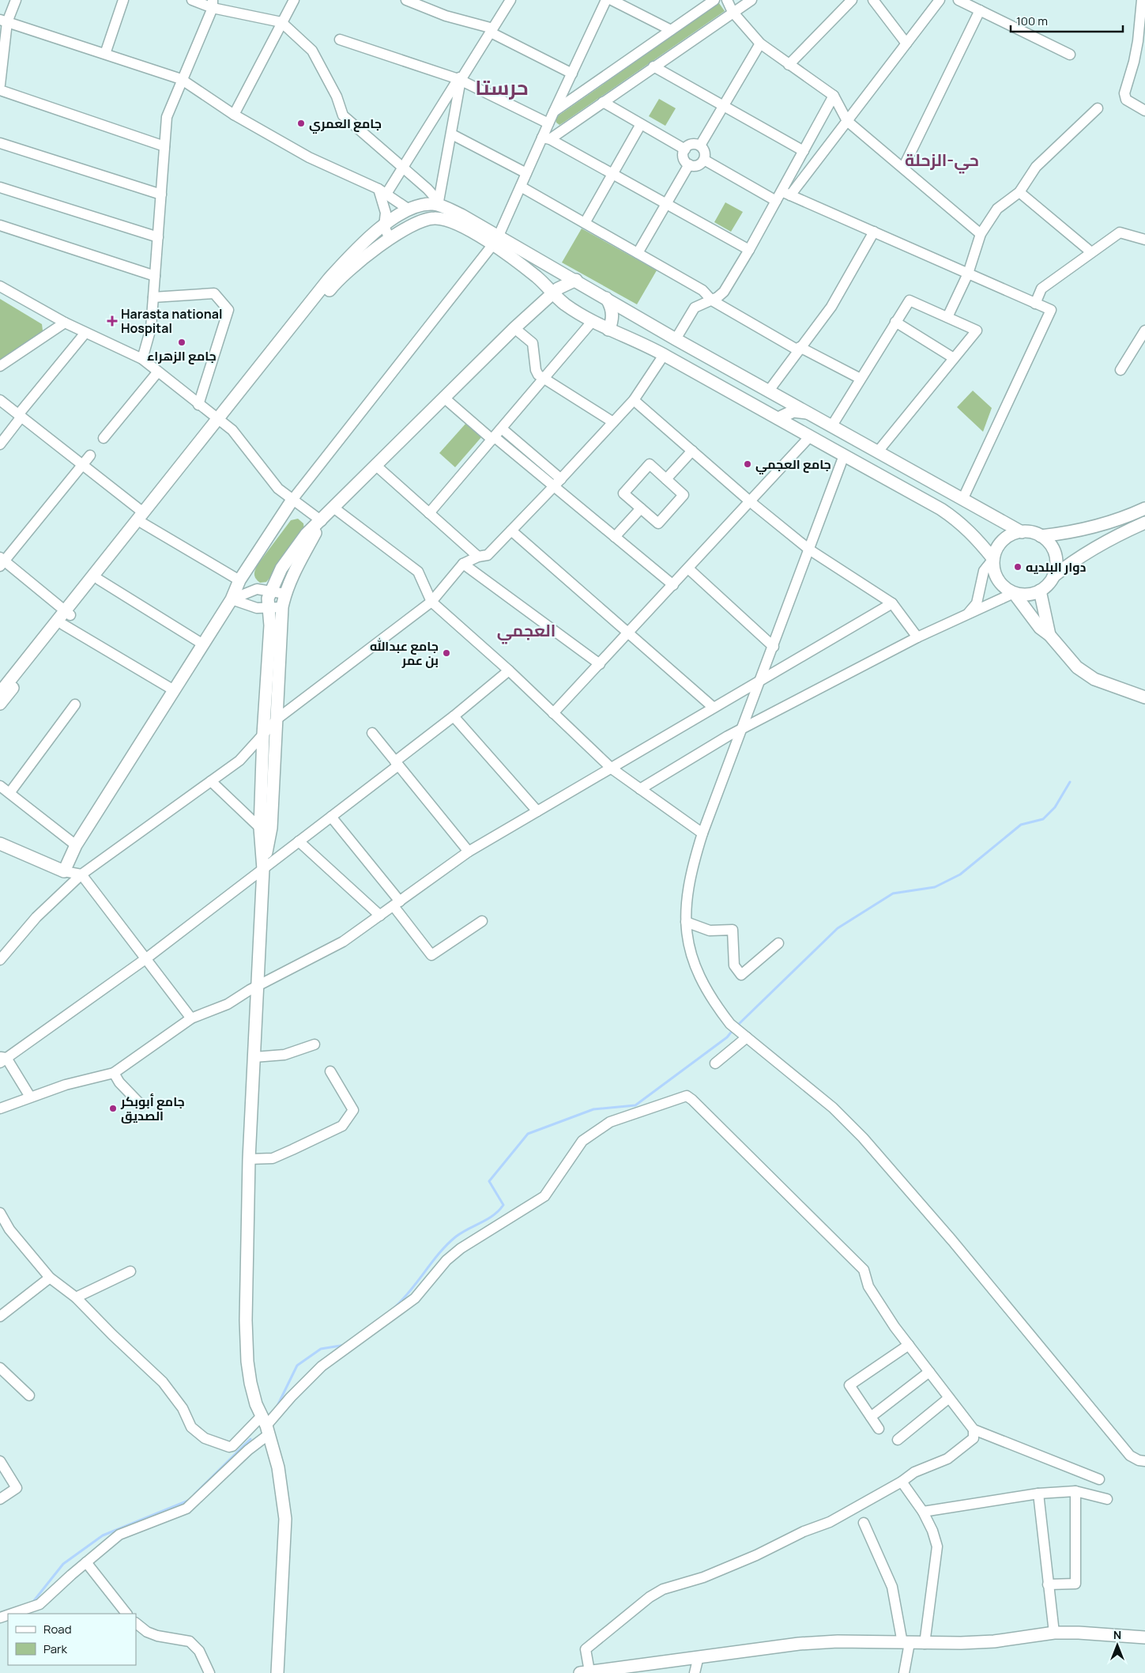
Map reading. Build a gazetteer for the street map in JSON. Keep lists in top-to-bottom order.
{
  "districts": ["حرستا", "حي-الزحلة", "العجمي"],
  "places": {
    "other": [
      "جامع العمري",
      "جامع الزهراء",
      "جامع العجمي",
      "دوار البلديه",
      "جامع عبدالله بن عمر",
      "جامع أبوبكر الصديق"
    ],
    "health": ["Harasta national Hospital"]
  },
  "legend": ["Road", "Park"],
  "scale_bar": "100 m",
  "north": "top"
}
